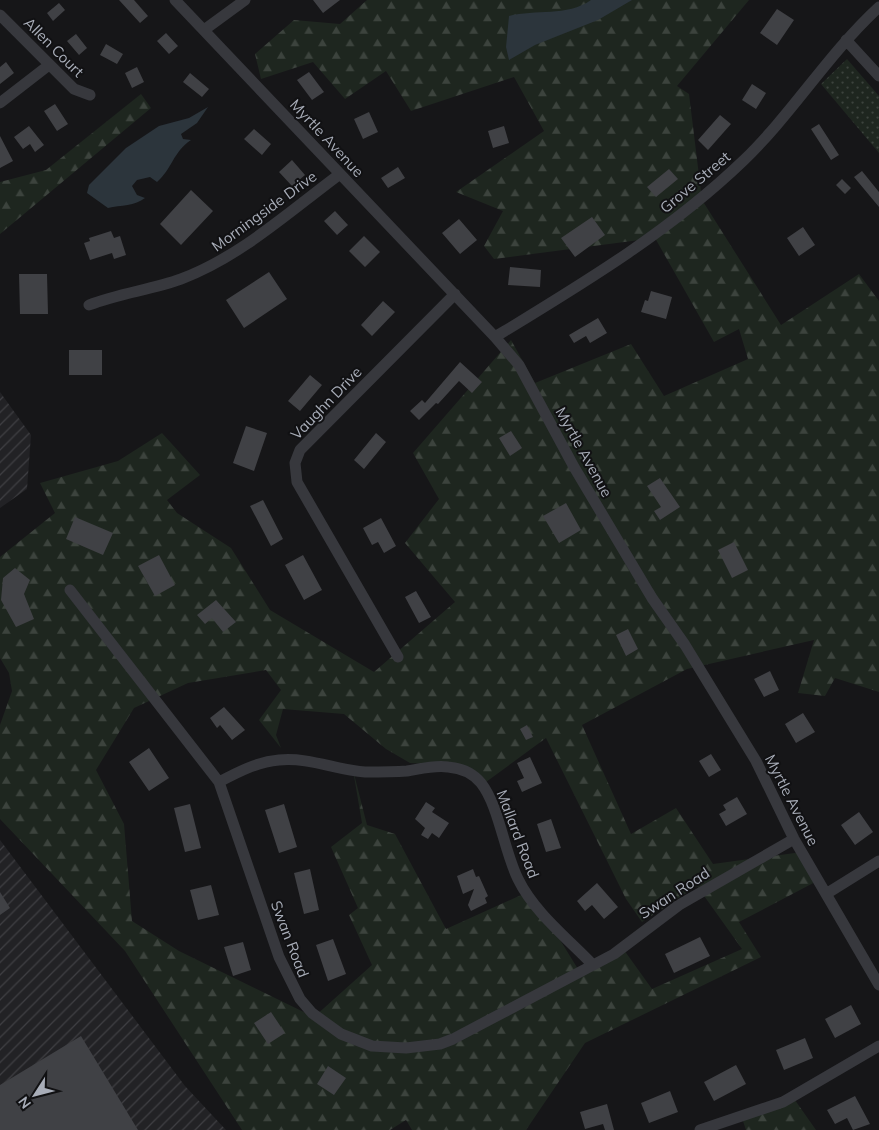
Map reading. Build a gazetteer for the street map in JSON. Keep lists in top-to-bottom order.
{
  "streets": {
    "street": [
      "Allen Court",
      "Myrtle Avenue",
      "Grove Street",
      "Morningside Drive",
      "Vaughn Drive",
      "Mallard Road",
      "Swan Road"
    ]
  },
  "crossings": [
    ["Myrtle Avenue", "Grove Street"],
    ["Myrtle Avenue", "Morningside Drive"],
    ["Myrtle Avenue", "Vaughn Drive"],
    ["Myrtle Avenue", "Swan Road"],
    ["Mallard Road", "Swan Road"]
  ],
  "north": "bottom left"
}
